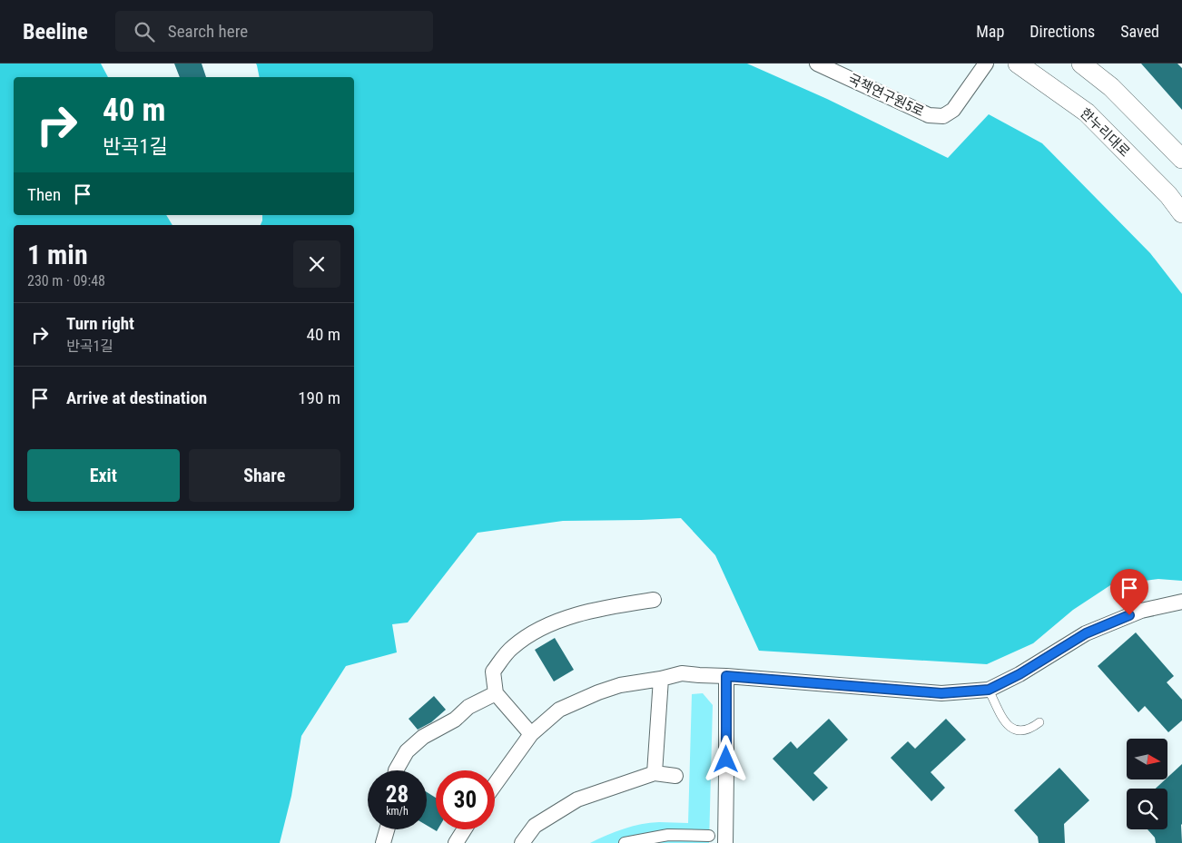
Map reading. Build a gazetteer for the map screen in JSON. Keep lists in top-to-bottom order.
{
  "streets": {
    "street": ["국책연구원5로", "한누리대로"]
  },
  "north": "right",
  "page": {
    "header": "Beeline",
    "search": "Search here",
    "nav": ["Map", "Directions", "Saved"],
    "turn": ["40 m", "반곡1길"],
    "then": "Then",
    "heading": ["1 min", "230 m · 09:48"],
    "list": [
      {
        "name": "Turn right",
        "note": "반곡1길",
        "value": "40 m"
      },
      {
        "name": "Arrive at destination",
        "value": "190 m"
      }
    ],
    "buttons": ["Exit", "Share"],
    "speed": "28 km/h",
    "limit": "30"
  }
}
